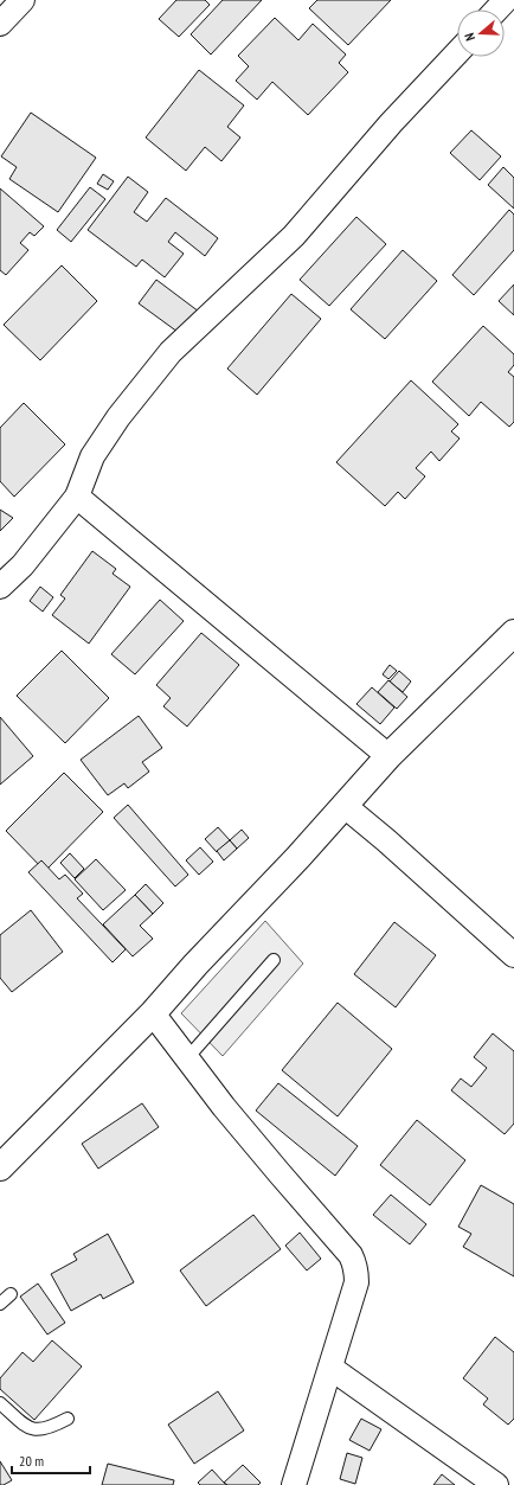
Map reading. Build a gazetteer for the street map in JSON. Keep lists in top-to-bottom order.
{
  "scale_bar": "20 m",
  "north": "left"
}
